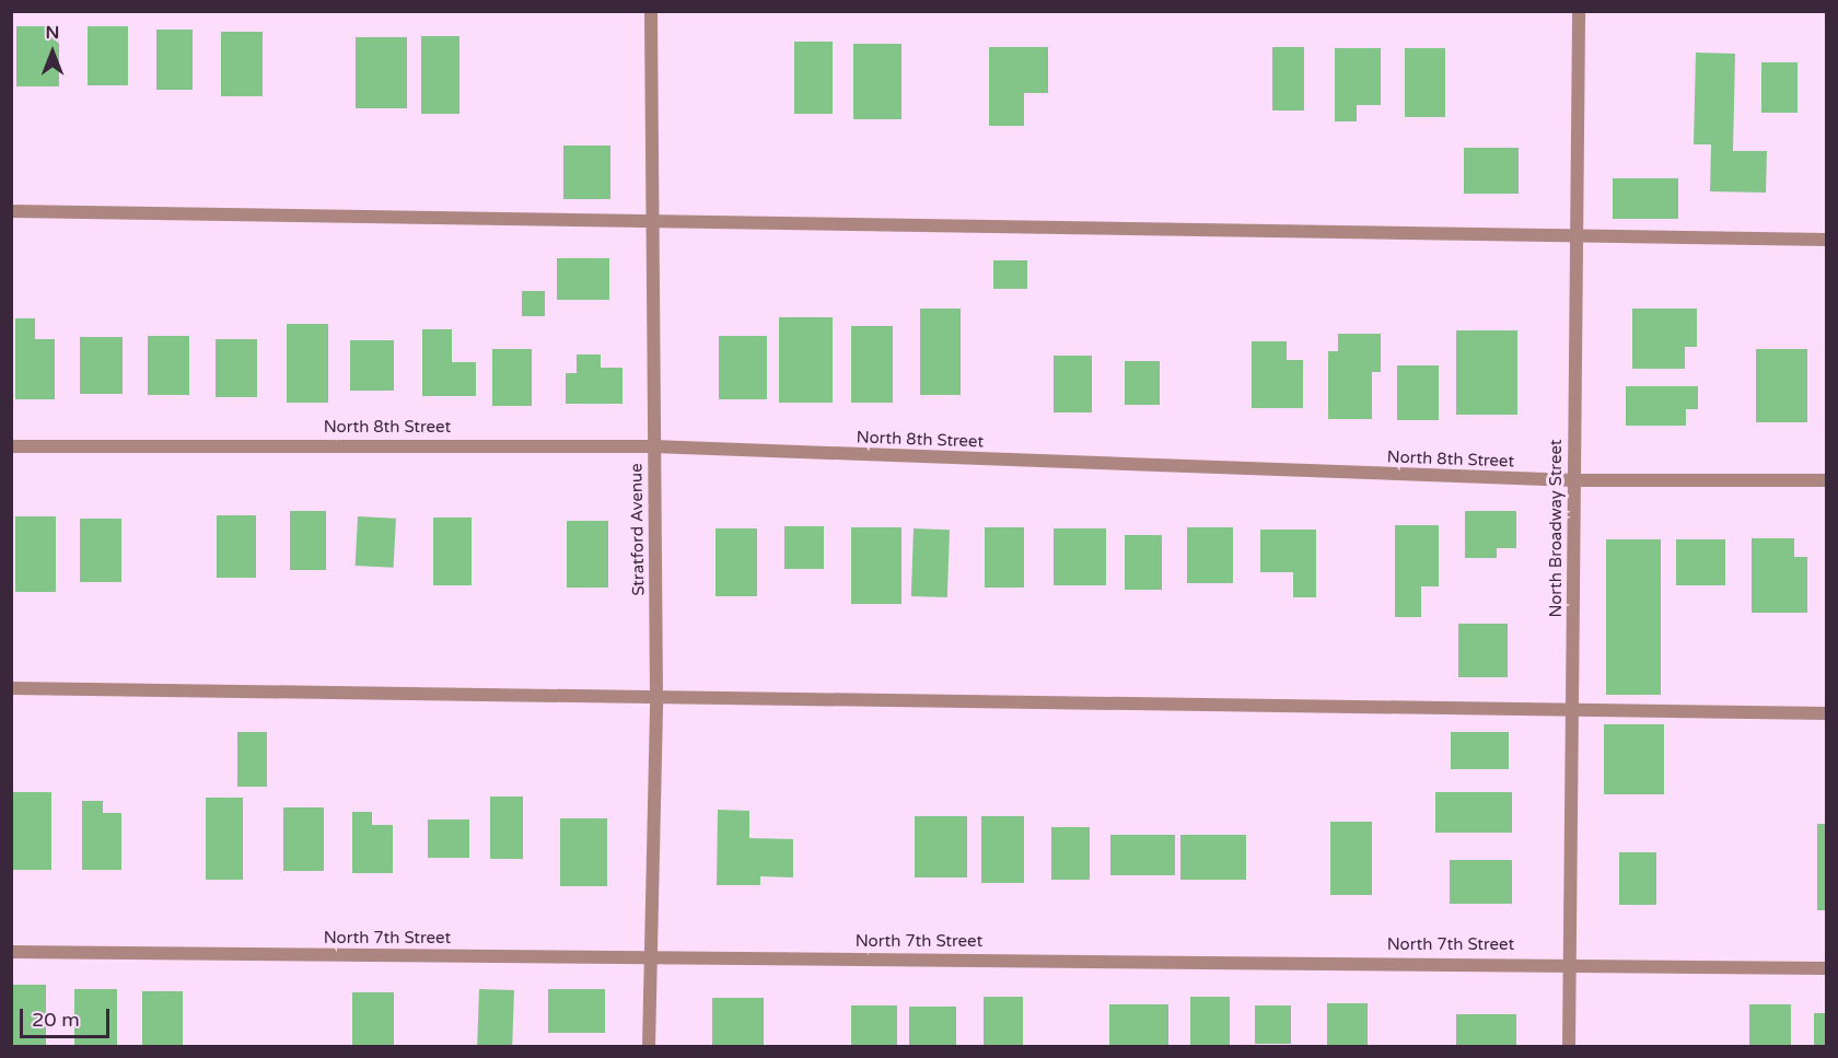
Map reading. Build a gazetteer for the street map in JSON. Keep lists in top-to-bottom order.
{
  "streets": {
    "street": [
      "North 8th Street",
      "North Broadway Street",
      "Stratford Avenue",
      "North 7th Street"
    ]
  },
  "crossings": [
    ["North 8th Street", "North Broadway Street"],
    ["North 8th Street", "Stratford Avenue"],
    ["North Broadway Street", "North 7th Street"],
    ["Stratford Avenue", "North 7th Street"]
  ],
  "scale_bar": "20 m",
  "north": "top"
}
